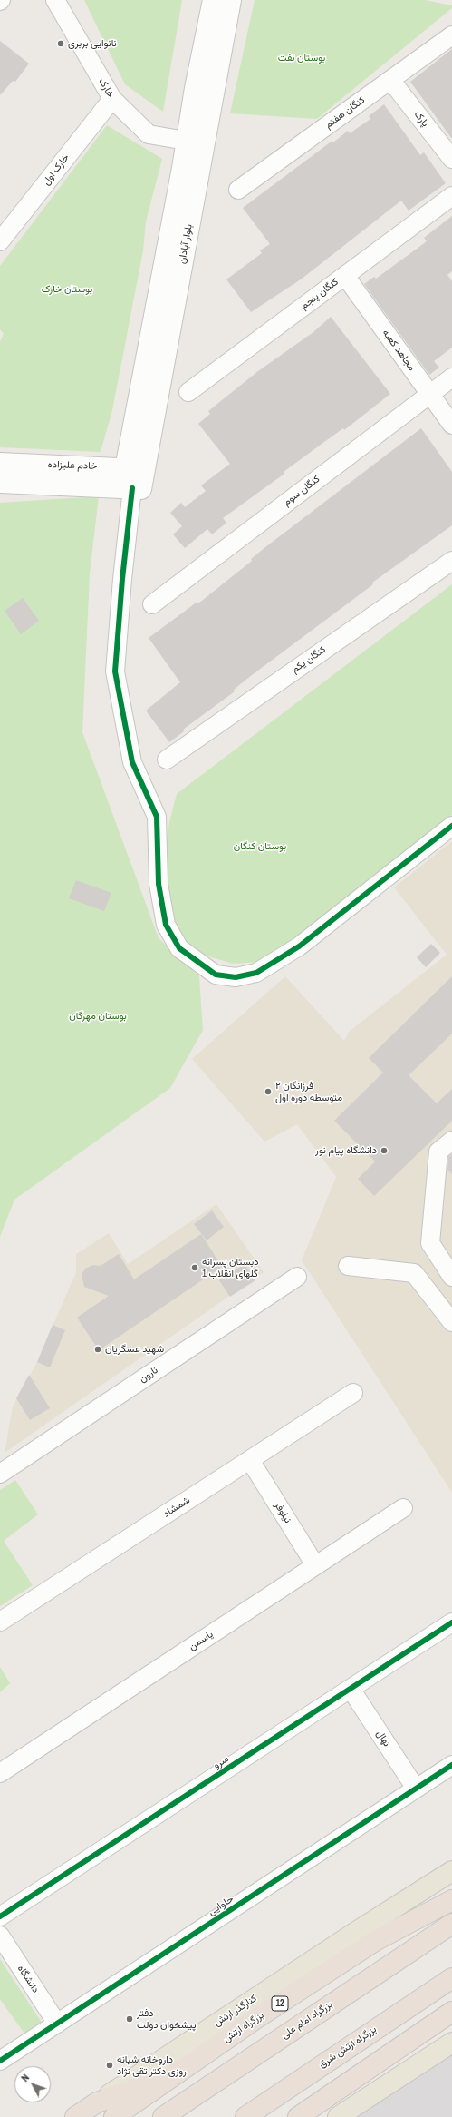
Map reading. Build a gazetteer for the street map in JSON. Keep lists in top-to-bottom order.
{
  "streets": {
    "highway": [
      "12",
      "کنارگذر ارتش",
      "بزرگراه امام علی",
      "بزرگراه ارتش",
      "بزرگراه ارتش شرق"
    ],
    "main road": ["بلوار آبادان", "خادم علیزاده"],
    "street": [
      "خارک",
      "کنگان هفتم",
      "پارک",
      "خارک اول",
      "کنگان پنجم",
      "مجاهد کعبه",
      "کنگان سوم",
      "کنگان یکم",
      "نارون",
      "شمشاد",
      "نیلوفر",
      "یاسمن",
      "نهال",
      "سرو",
      "حلوایی",
      "دانشگاه"
    ]
  },
  "crossings": [
    ["خارک", "خارک اول"],
    ["خارک", "بلوار آبادان"],
    ["کنگان هفتم", "پارک"],
    ["بلوار آبادان", "خادم علیزاده"],
    ["کنگان پنجم", "مجاهد کعبه"],
    ["مجاهد کعبه", "کنگان سوم"],
    ["شمشاد", "نیلوفر"],
    ["نیلوفر", "یاسمن"],
    ["نهال", "سرو"],
    ["نهال", "حلوایی"],
    ["حلوایی", "دانشگاه"]
  ],
  "parks": [
    "بوستان نفت",
    "بوستان خارک",
    "بوستان کنگان",
    "بوستان مهرگان"
  ],
  "places": [
    "نانوایی بربری",
    "فرزانگان ۲ متوسطه دوره اول",
    "دانشگاه پیام نور",
    "دبستان پسرانه گلهای انقلاب 1",
    "شهید عسگریان",
    "دفتر پیشخوان دولت",
    "داروخانه شبانه روزی دکتر تقی نژاد"
  ],
  "north": "top left"
}
